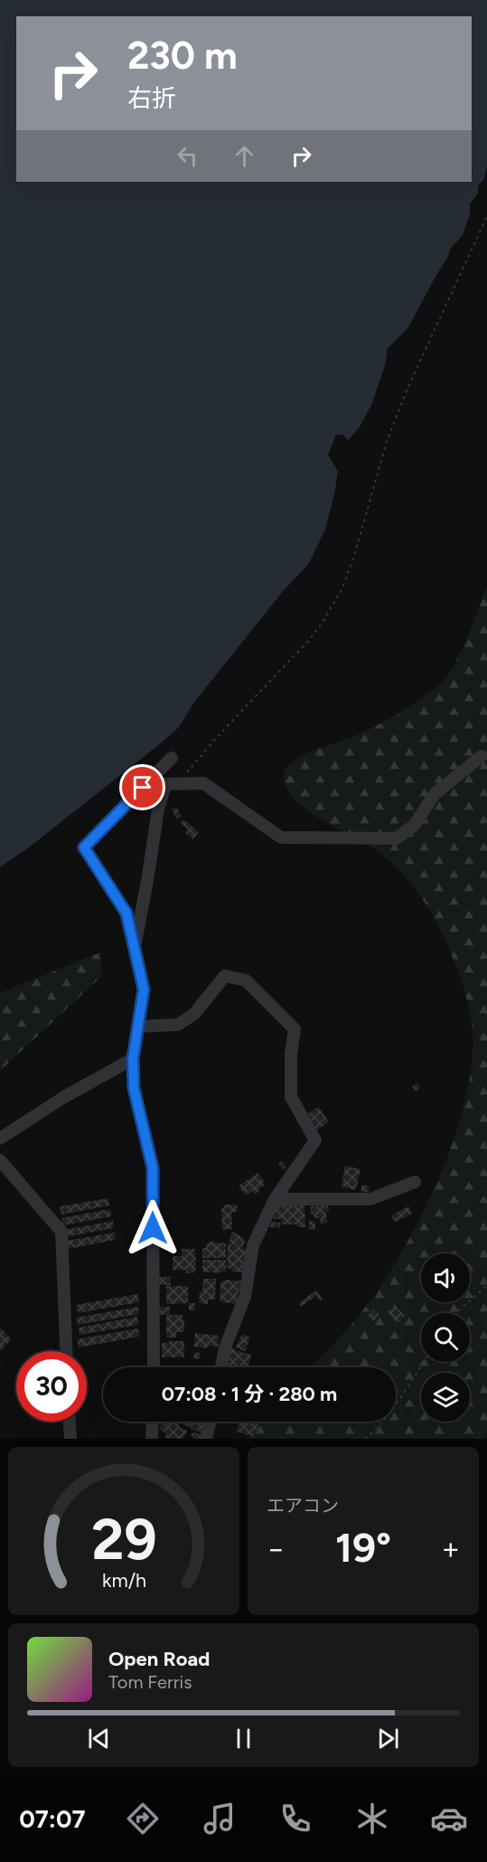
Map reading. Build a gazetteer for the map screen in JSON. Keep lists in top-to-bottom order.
{
  "page": {
    "turn": ["230 m", "右折"],
    "limit": "30",
    "trip": "07:08 · 1 分 · 280 m",
    "tile": "エアコン",
    "heat": ["−", "19°", "+"],
    "song": ["Open Road", "Tom Ferris"],
    "tabs": "07:07",
    "gauge": ["29", "km/h"]
  }
}
